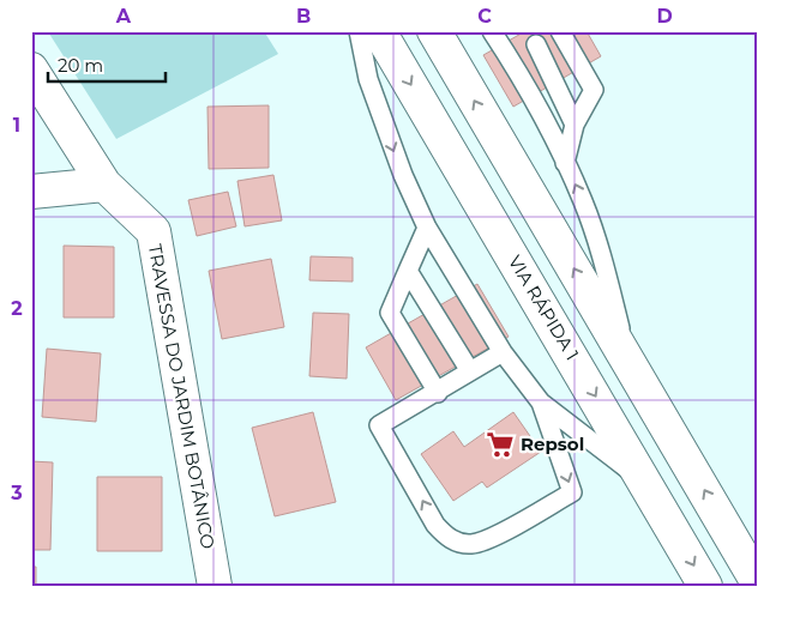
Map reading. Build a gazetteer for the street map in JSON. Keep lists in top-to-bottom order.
{
  "streets": {
    "main road": ["VIA RÁPIDA 1", "TRAVESSA DO JARDIM BOTÂNICO"]
  },
  "places": {
    "supermarket": ["Repsol"]
  },
  "scale_bar": "20 m",
  "grid": {
    "columns": [
      "A",
      "B",
      "C",
      "D"
    ],
    "rows": ["1", "2", "3"]
  }
}
